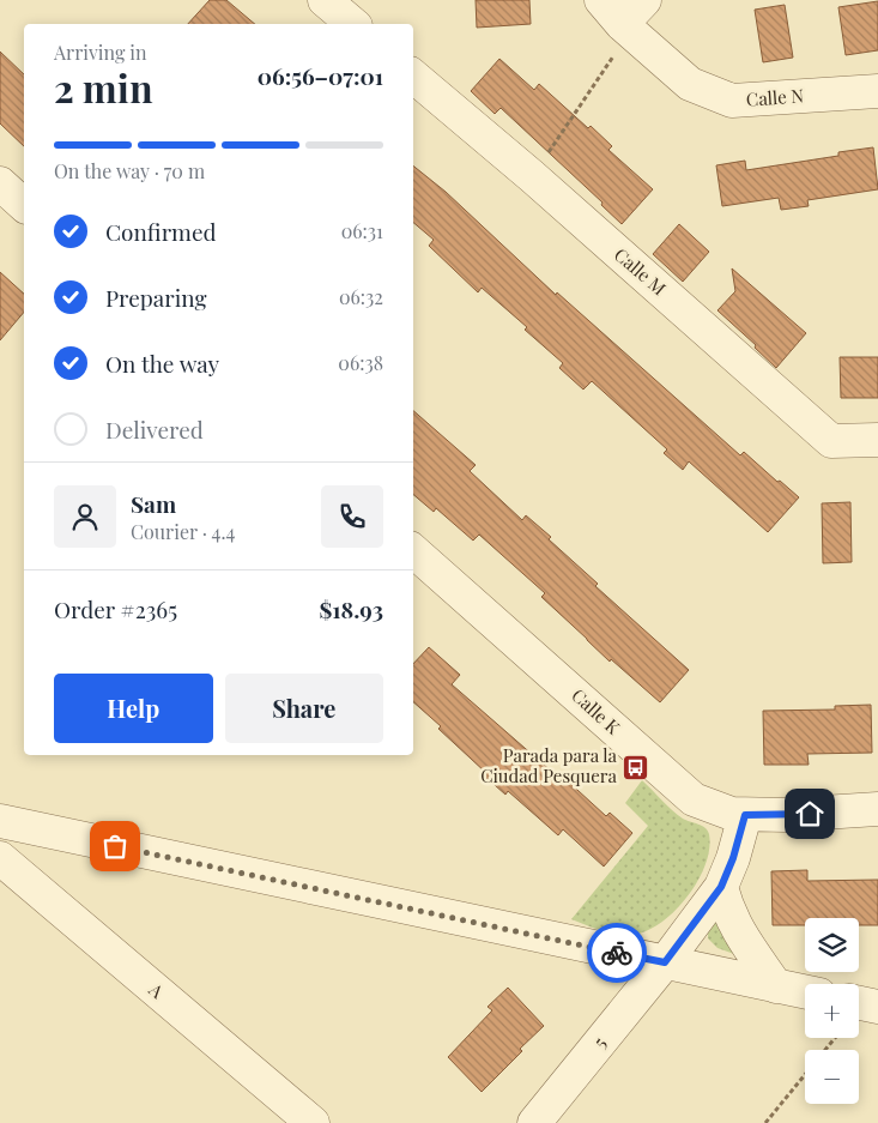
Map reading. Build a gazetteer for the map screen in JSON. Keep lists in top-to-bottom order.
{
  "streets": {
    "street": [
      "Calle N",
      "Calle M",
      "Calle K",
      "A",
      "5"
    ]
  },
  "crossings": [
    ["Calle K", "5"]
  ],
  "places": {
    "bus stop": ["Parada para la Ciudad Pesquera"]
  },
  "page": {
    "heading": ["2 min", "Arriving in", "06:56–07:01"],
    "panel": [
      "Sam",
      "Courier · 4.4",
      "Order #2365",
      "$18.93"
    ],
    "bar": "On the way · 70 m",
    "list": [
      ["Confirmed", "06:31"],
      ["Preparing", "06:32"],
      ["On the way", "06:38"],
      "Delivered"
    ],
    "buttons": ["Help", "Share"],
    "map_buttons": ["+", "−"]
  }
}
